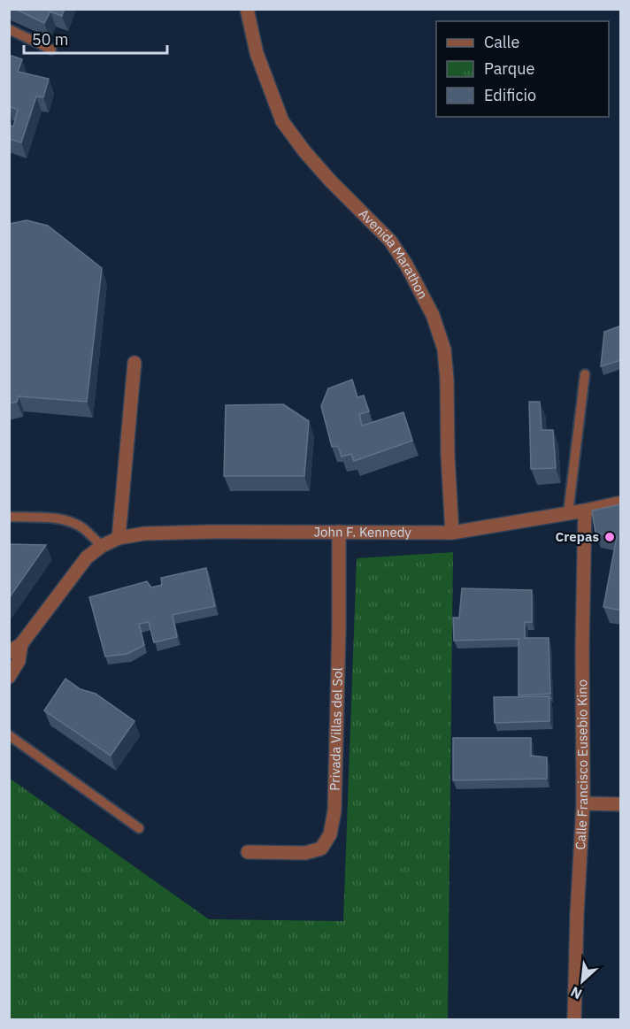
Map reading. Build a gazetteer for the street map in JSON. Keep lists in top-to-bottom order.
{
  "streets": {
    "street": [
      "Avenida Marathon",
      "John F. Kennedy",
      "Privada Villas del Sol",
      "Calle Francisco Eusebio Kino"
    ]
  },
  "crossings": [
    ["Avenida Marathon", "John F. Kennedy"],
    ["John F. Kennedy", "Privada Villas del Sol"],
    ["John F. Kennedy", "Calle Francisco Eusebio Kino"]
  ],
  "places": ["Crepas"],
  "legend": ["Calle", "Parque", "Edificio"],
  "scale_bar": "50 m",
  "north": "bottom left"
}
